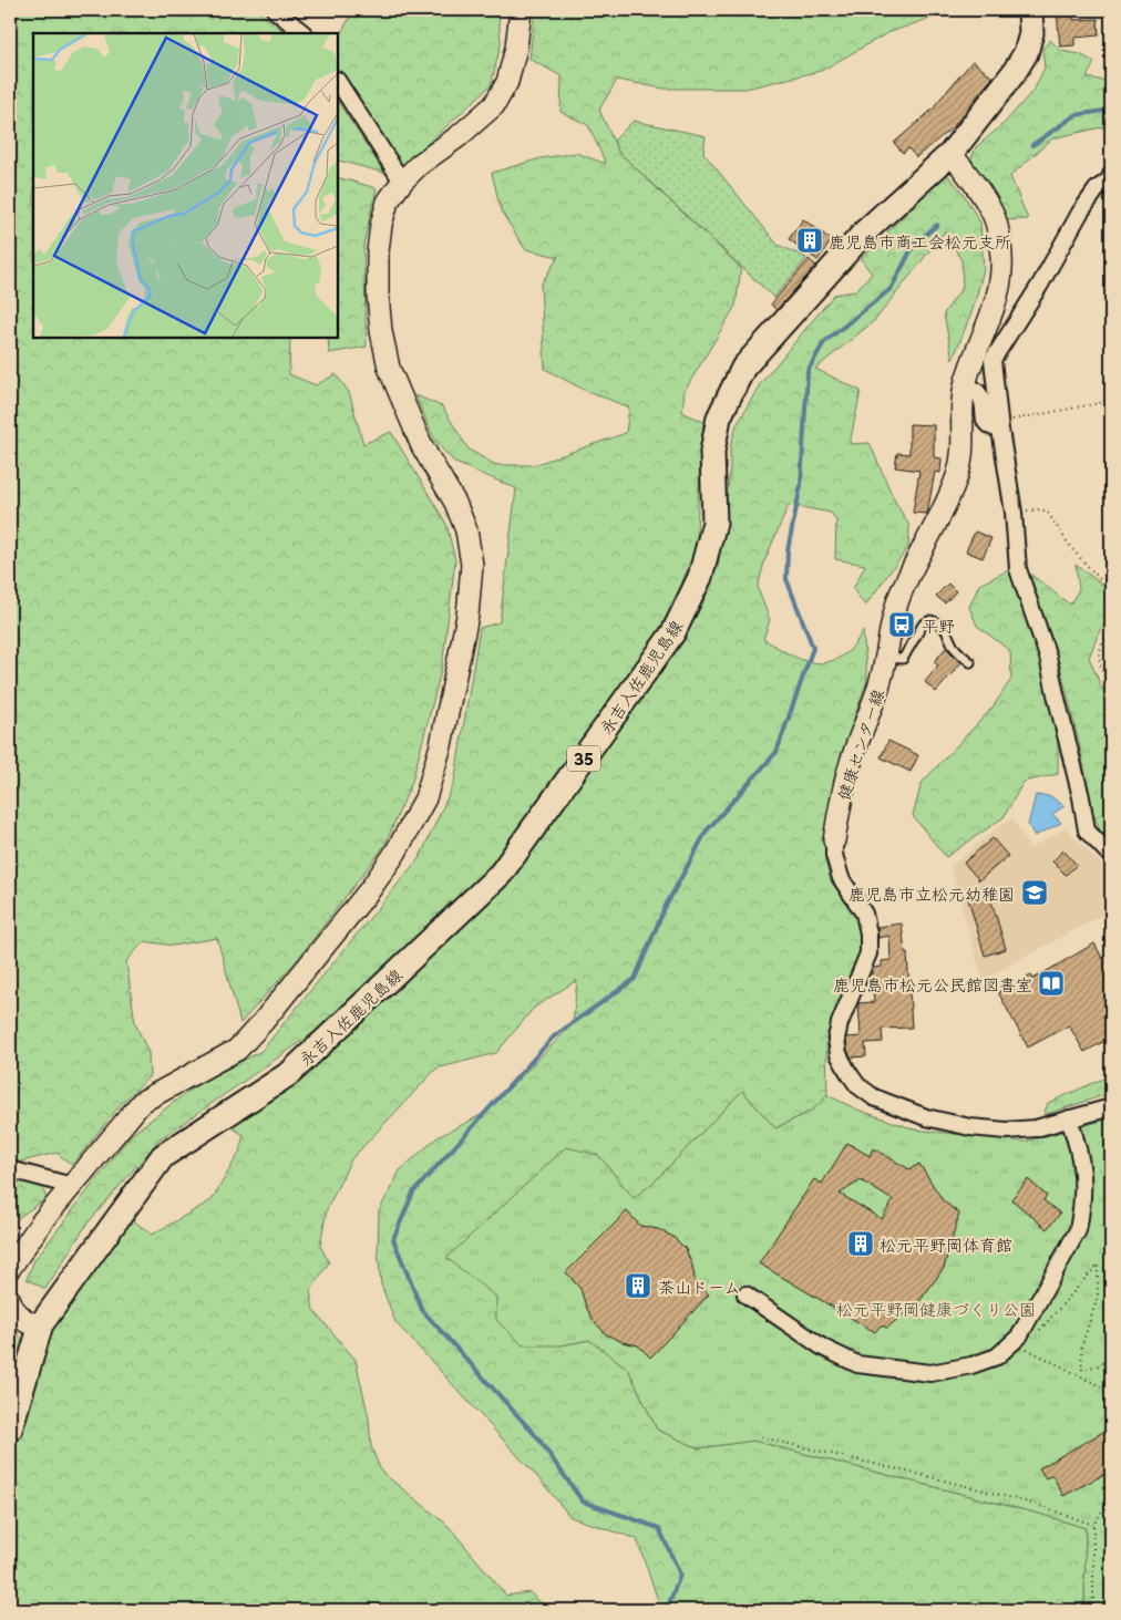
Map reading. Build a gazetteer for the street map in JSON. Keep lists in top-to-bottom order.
{
  "streets": {
    "main road": ["永吉入佐鹿児島線", "35"],
    "street": ["健康センター線"]
  },
  "crossings": [
    ["永吉入佐鹿児島線", "健康センター線"]
  ],
  "parks": ["松元平野岡健康づくり公園"],
  "places": {
    "building": ["鹿児島市商工会松元支所", "松元平野岡体育館", "茶山ドーム"],
    "bus stop": ["平野"],
    "school or university": ["鹿児島市立松元幼稚園"],
    "library": ["鹿児島市松元公民館図書室"]
  }
}
